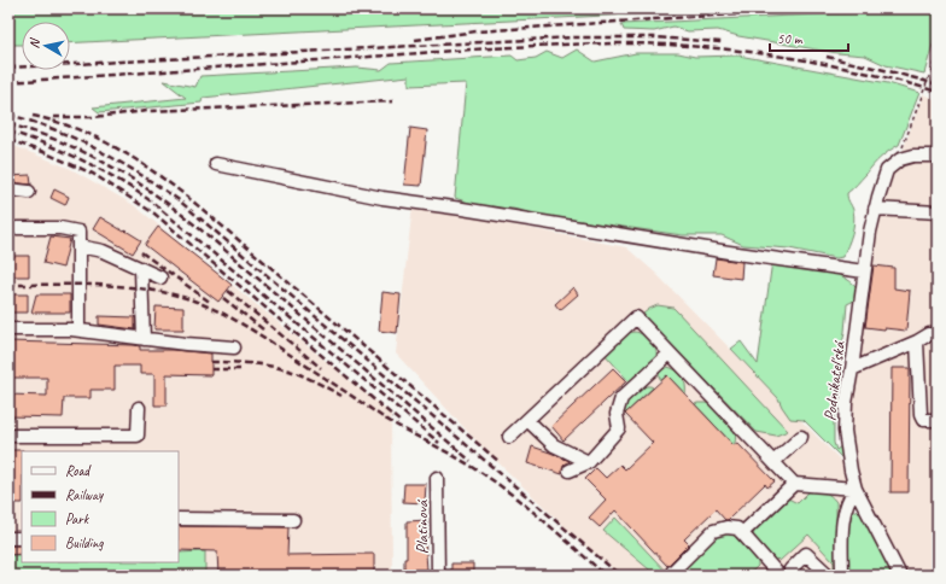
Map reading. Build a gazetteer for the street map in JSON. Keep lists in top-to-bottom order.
{
  "streets": {
    "street": ["Podnikateľská", "Platinová"]
  },
  "legend": [
    "Road",
    "Railway",
    "Park",
    "Building"
  ],
  "scale_bar": "50 m",
  "north": "left"
}
